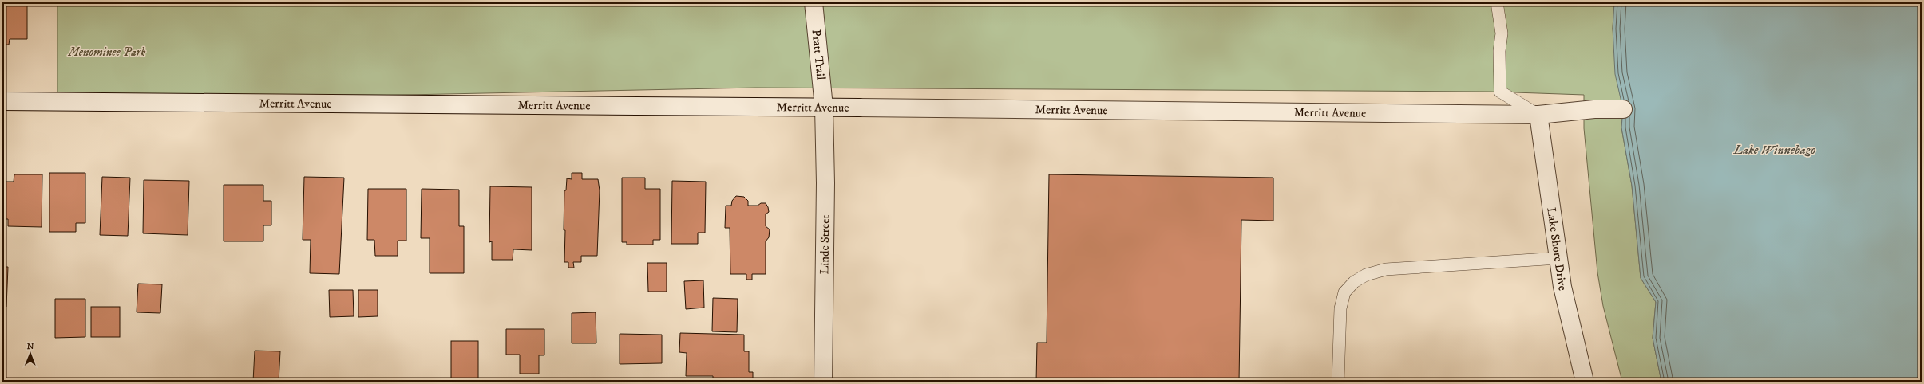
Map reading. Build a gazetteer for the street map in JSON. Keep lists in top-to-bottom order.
{
  "streets": {
    "street": [
      "Pratt Trail",
      "Merritt Avenue",
      "Linde Street",
      "Lake Shore Drive"
    ]
  },
  "crossings": [
    ["Pratt Trail", "Merritt Avenue"],
    ["Pratt Trail", "Linde Street"],
    ["Merritt Avenue", "Linde Street"],
    ["Merritt Avenue", "Lake Shore Drive"]
  ],
  "water": ["Lake Winnebago"],
  "parks": ["Menominee Park"],
  "north": "top"
}
